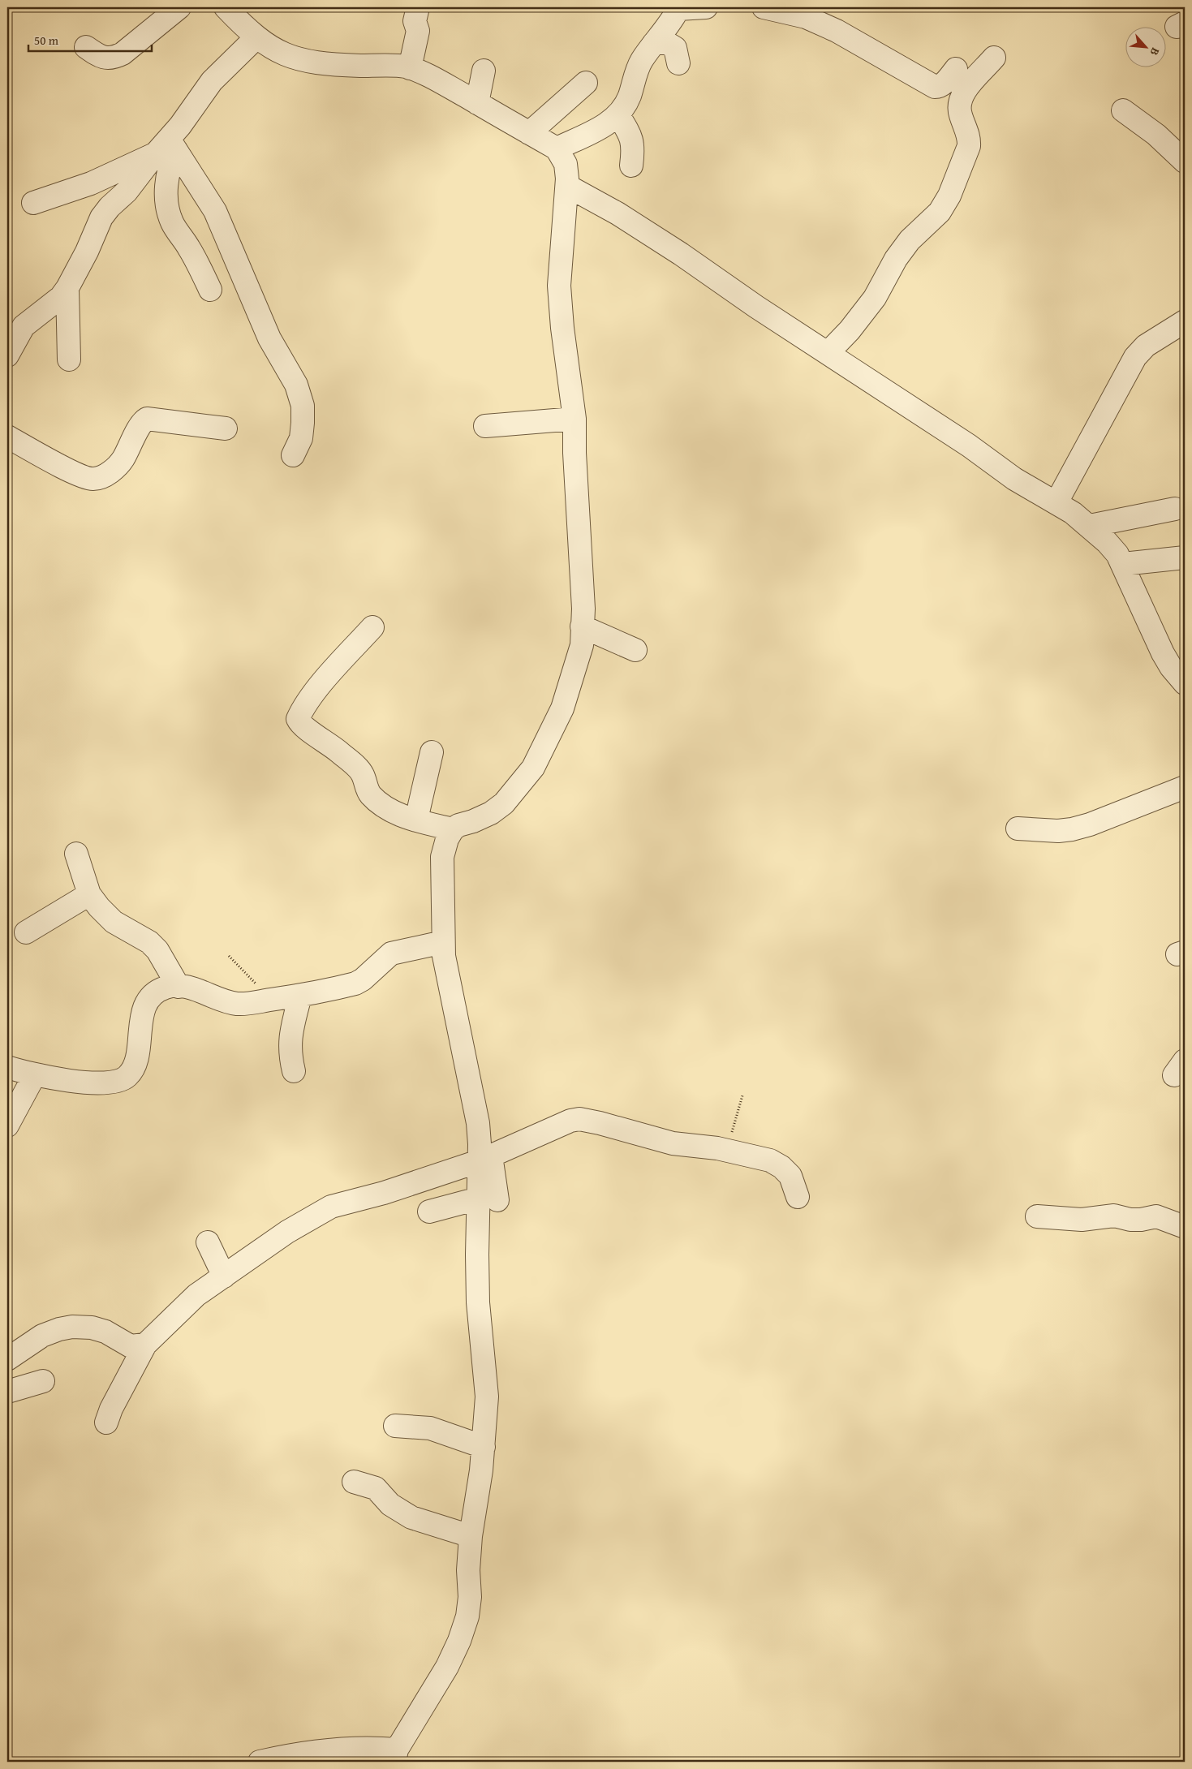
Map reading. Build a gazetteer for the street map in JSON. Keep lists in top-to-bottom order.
{
  "scale_bar": "50 m",
  "north": "bottom right"
}
